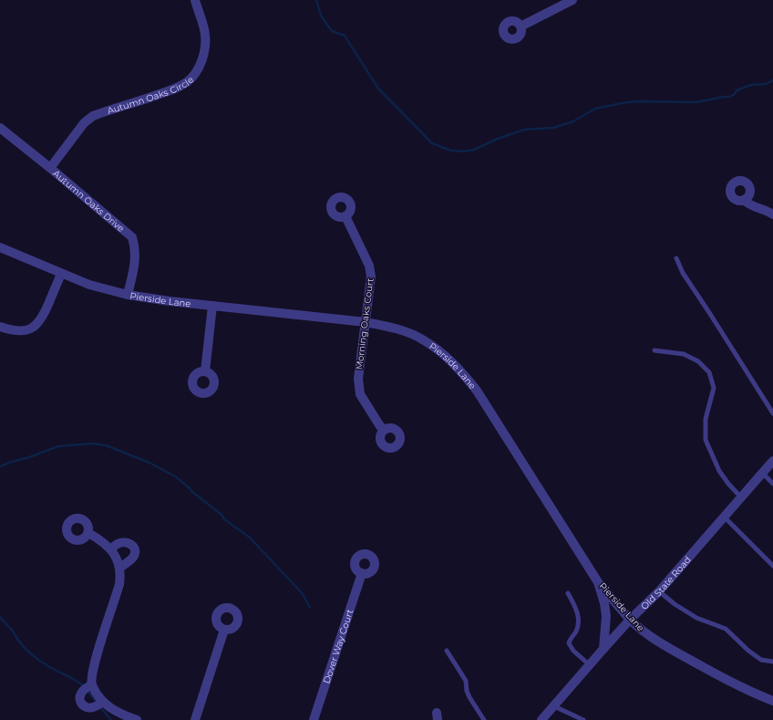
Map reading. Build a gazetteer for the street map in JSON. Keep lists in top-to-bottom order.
{
  "streets": {
    "street": [
      "Autumn Oaks Circle",
      "Autumn Oaks Drive",
      "Pierside Lane",
      "Morning Oaks Court",
      "Old State Road",
      "Dover Way Court"
    ]
  },
  "crossings": [
    ["Autumn Oaks Circle", "Autumn Oaks Drive"],
    ["Autumn Oaks Drive", "Pierside Lane"],
    ["Pierside Lane", "Morning Oaks Court"],
    ["Pierside Lane", "Old State Road"]
  ]
}
